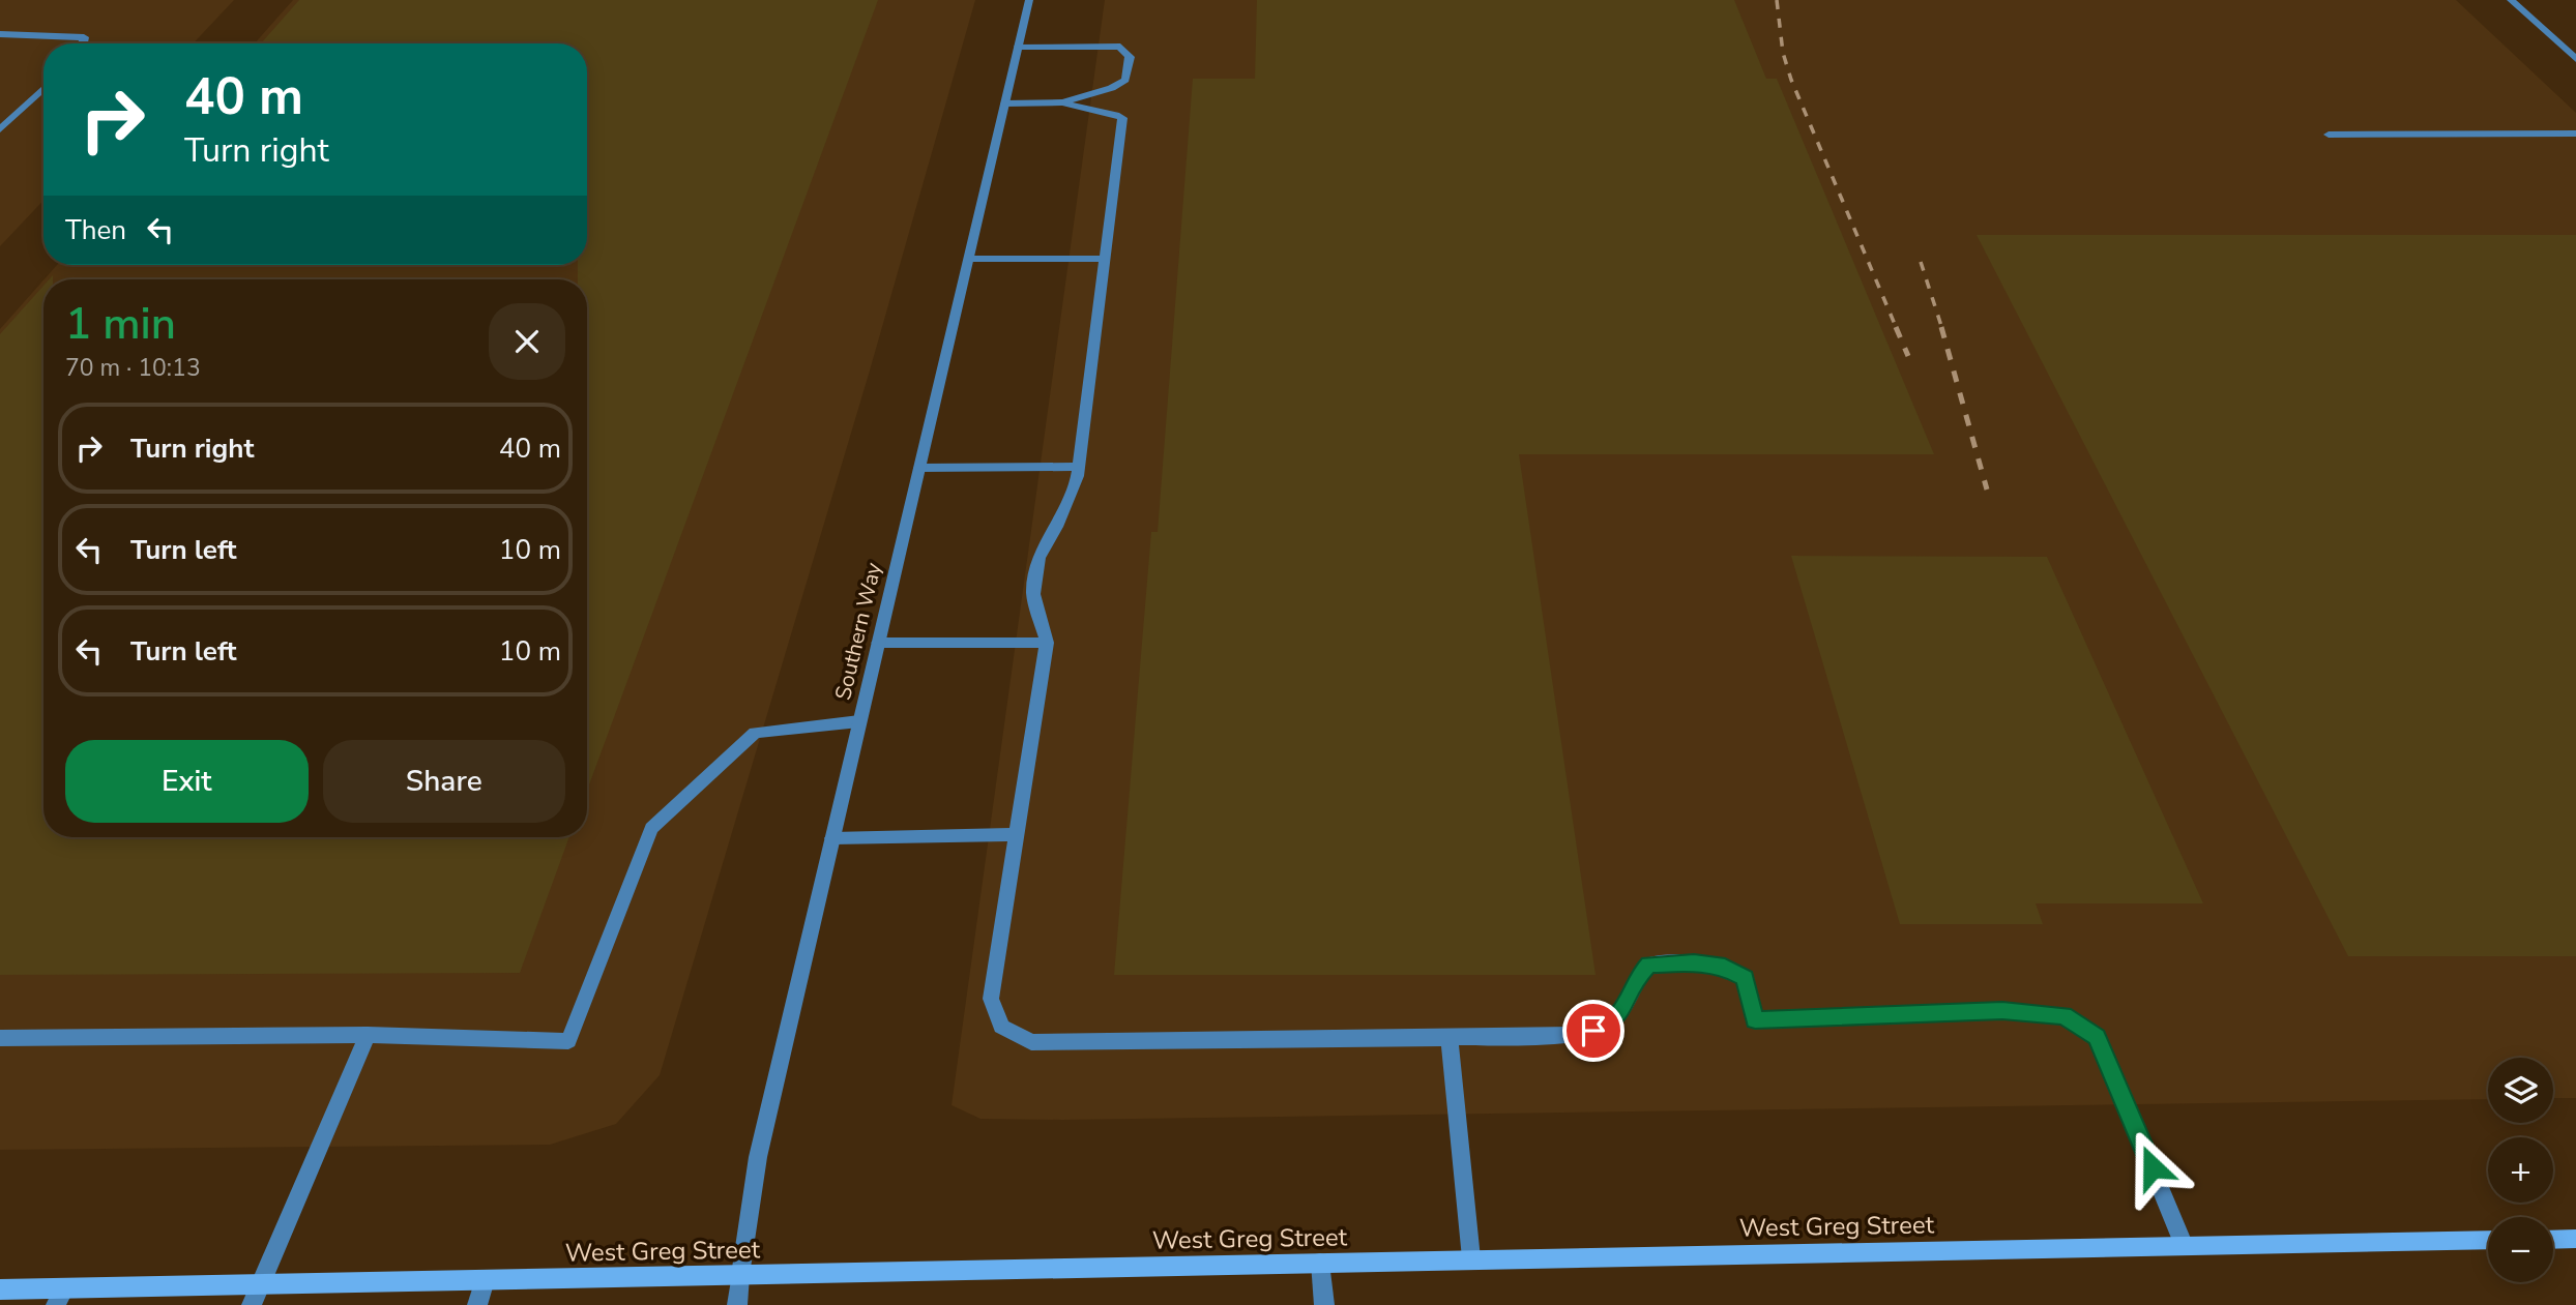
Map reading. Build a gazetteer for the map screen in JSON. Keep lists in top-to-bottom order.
{
  "streets": {
    "main road": ["West Greg Street"],
    "street": ["Southern Way"]
  },
  "crossings": [
    ["Southern Way", "West Greg Street"]
  ],
  "page": {
    "turn": ["40 m", "Turn right"],
    "then": "Then",
    "heading": ["1 min", "70 m · 10:13"],
    "list": [
      {
        "name": "Turn right",
        "value": "40 m"
      },
      {
        "name": "Turn left",
        "value": "10 m"
      },
      {
        "name": "Turn left",
        "value": "10 m"
      }
    ],
    "buttons": ["Exit", "Share"],
    "map_buttons": ["+", "−"]
  }
}
